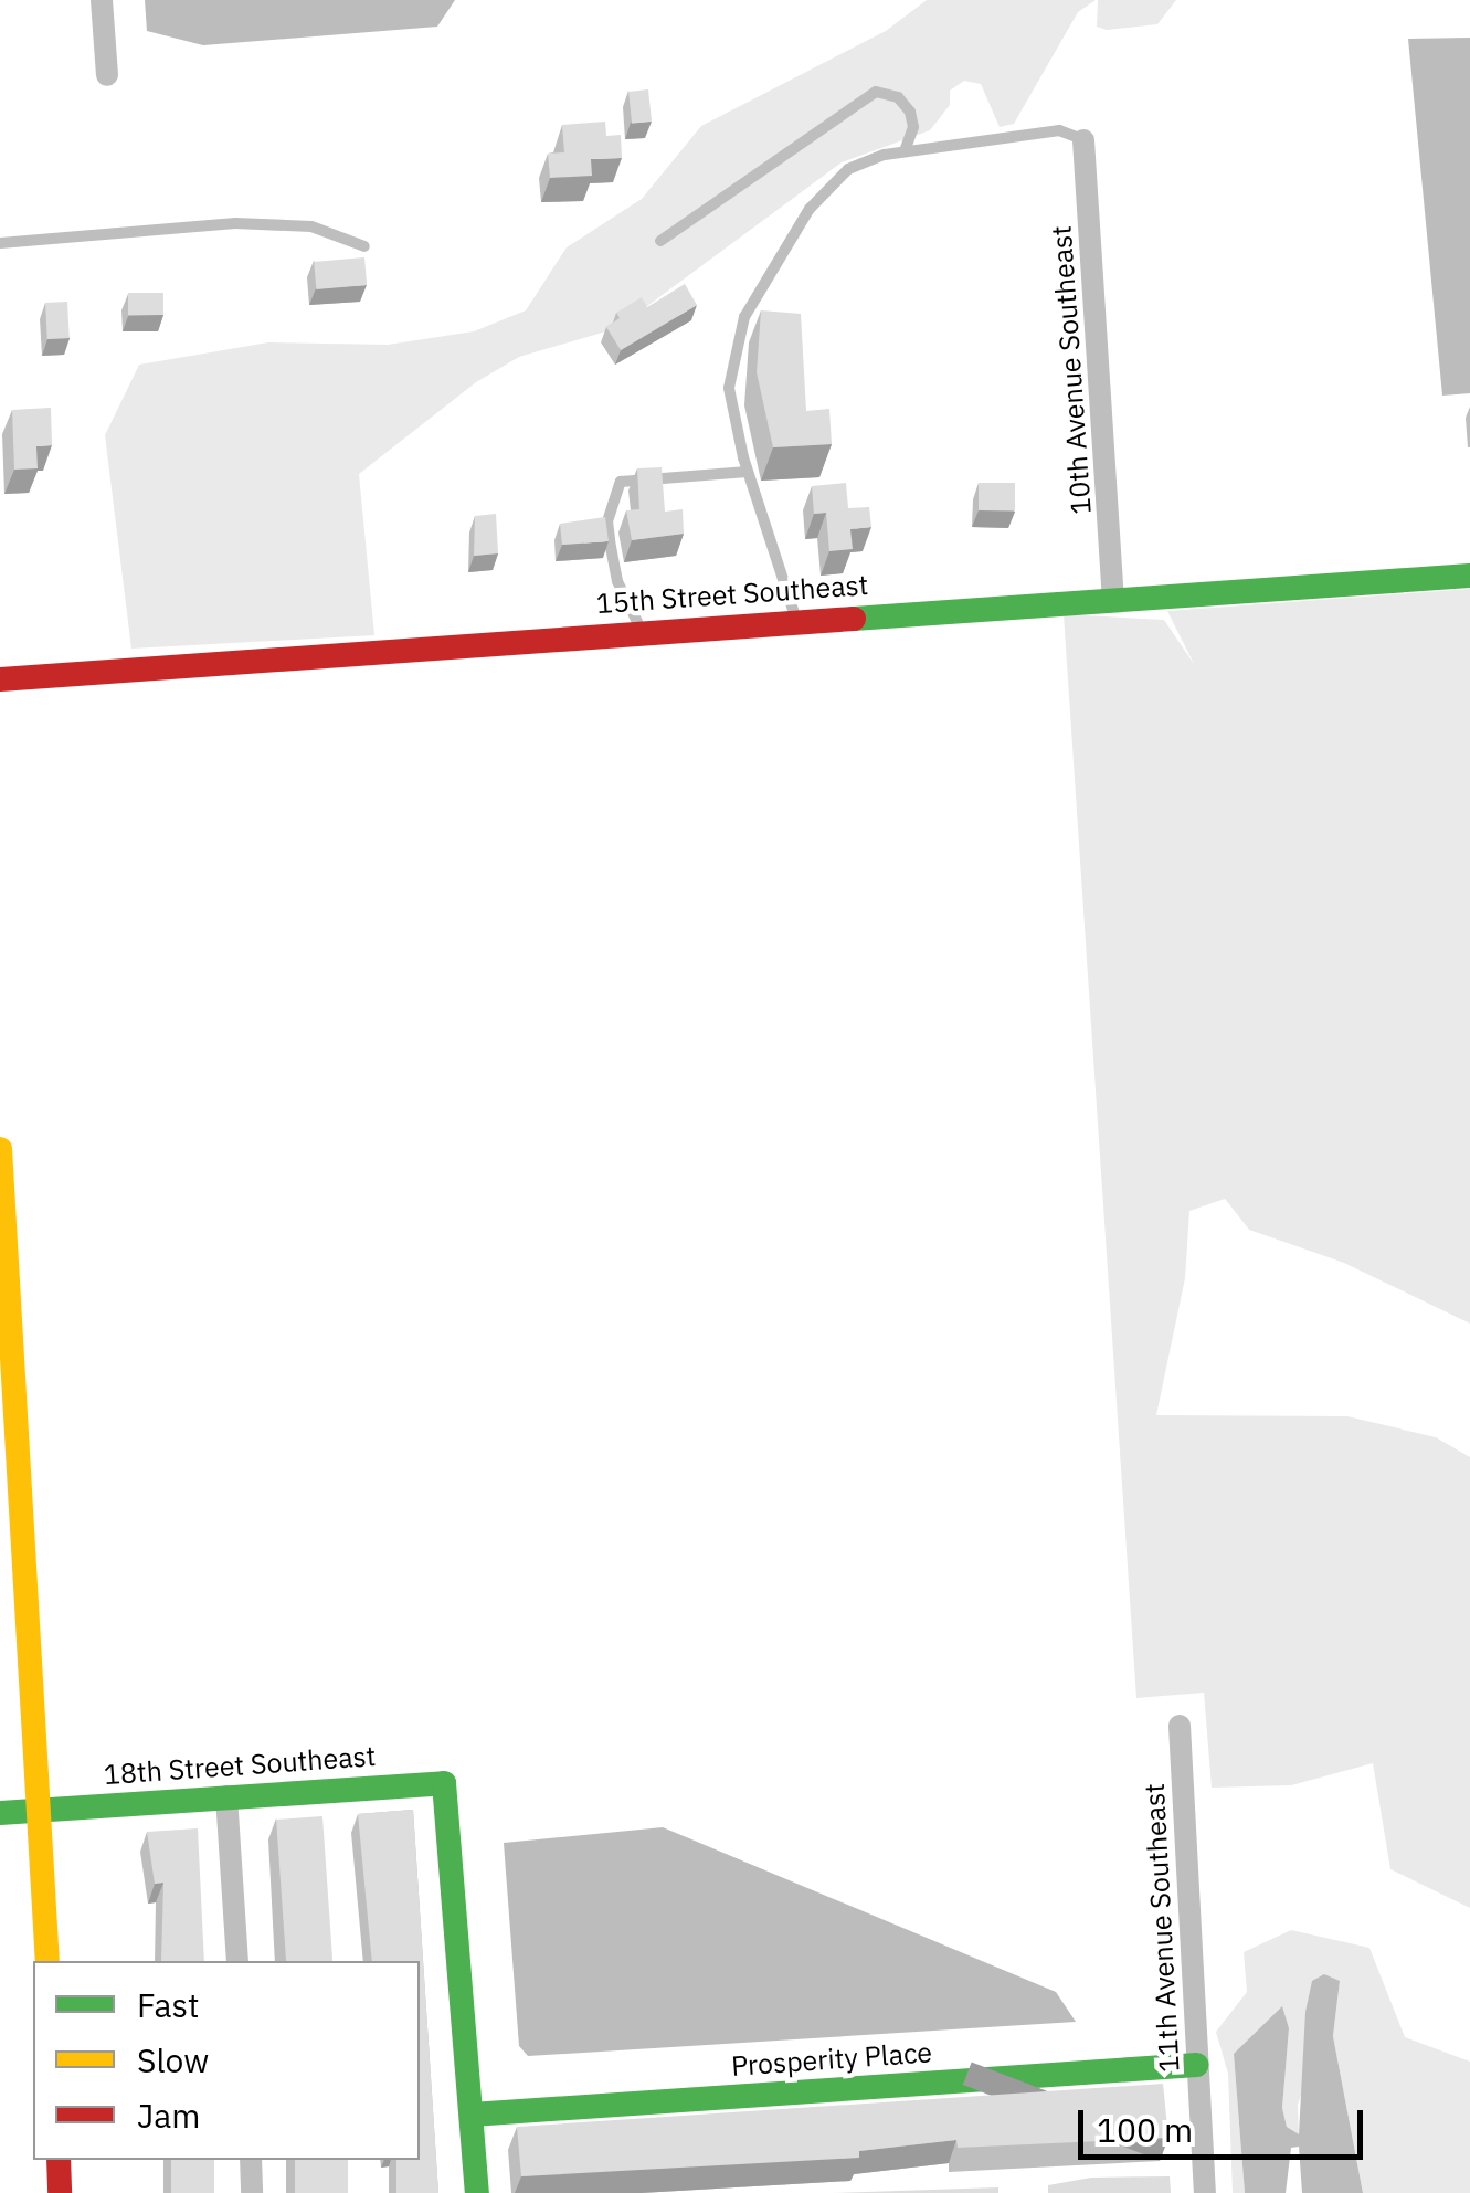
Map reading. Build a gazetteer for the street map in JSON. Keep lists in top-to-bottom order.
{
  "streets": {
    "street": [
      "10th Avenue Southeast",
      "15th Street Southeast",
      "18th Street Southeast",
      "11th Avenue Southeast",
      "Prosperity Place"
    ]
  },
  "crossings": [
    ["10th Avenue Southeast", "15th Street Southeast"],
    ["18th Street Southeast", "Prosperity Place"],
    ["11th Avenue Southeast", "Prosperity Place"]
  ],
  "legend": ["Fast", "Slow", "Jam"],
  "scale_bar": "100 m"
}
